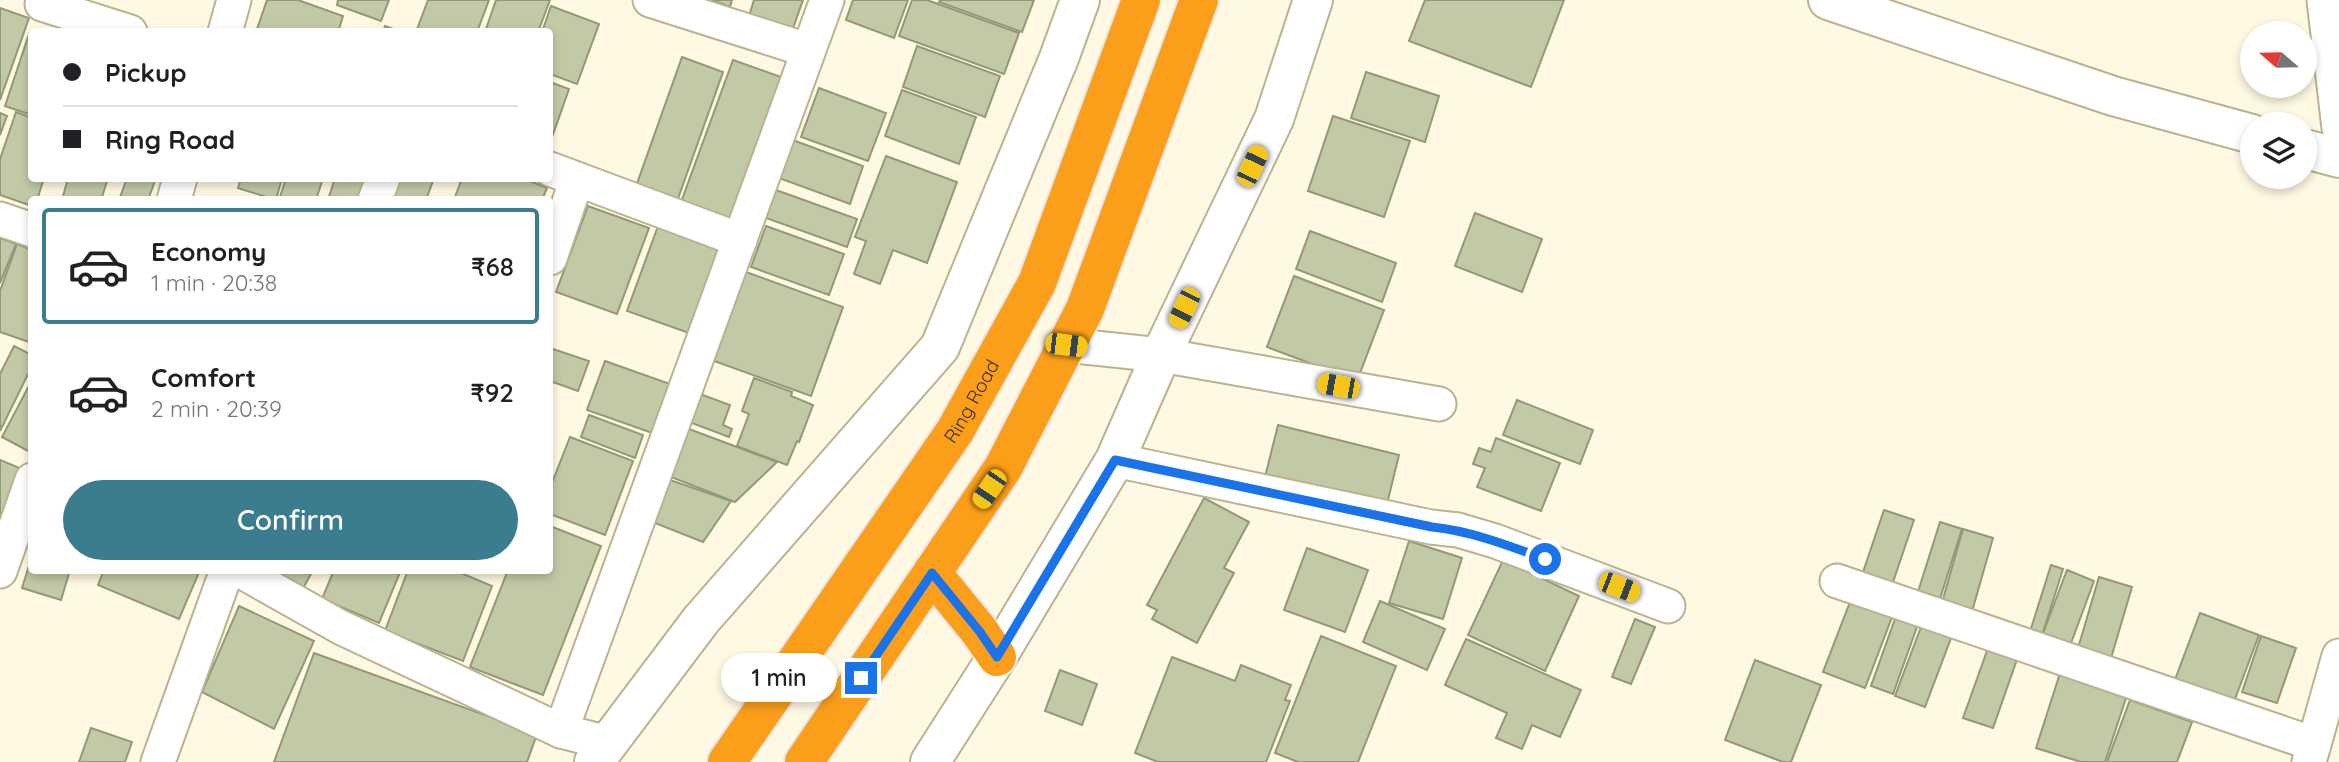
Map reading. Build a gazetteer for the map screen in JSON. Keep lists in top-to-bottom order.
{
  "streets": {
    "highway": ["Ring Road"]
  },
  "north": "left",
  "page": {
    "banner": ["Pickup", "Ring Road"],
    "list": [
      {
        "name": "Economy",
        "note": "1 min · 20:38",
        "value": "₹68"
      },
      {
        "name": "Comfort",
        "note": "2 min · 20:39",
        "value": "₹92"
      }
    ],
    "buttons": "Confirm",
    "bubble": "1 min"
  }
}
